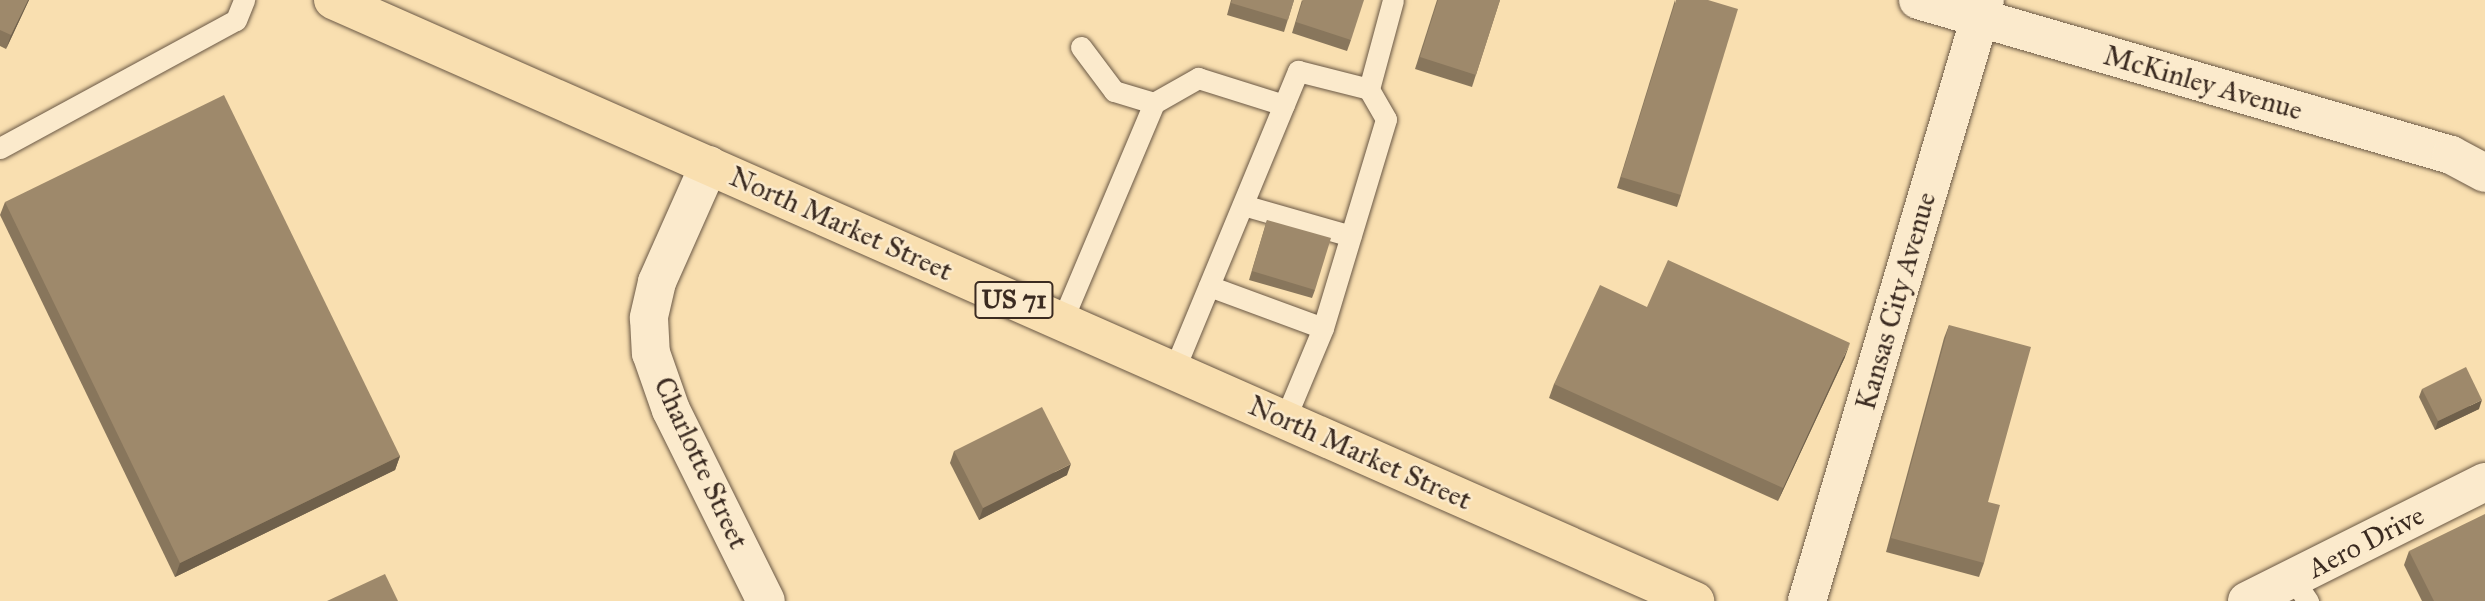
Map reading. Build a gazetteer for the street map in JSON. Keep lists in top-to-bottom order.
{
  "streets": {
    "main road": ["North Market Street", "US 71"],
    "street": [
      "McKinley Avenue",
      "Kansas City Avenue",
      "Charlotte Street",
      "Aero Drive"
    ]
  },
  "crossings": [
    ["McKinley Avenue", "Kansas City Avenue"],
    ["North Market Street", "Charlotte Street"]
  ]
}
